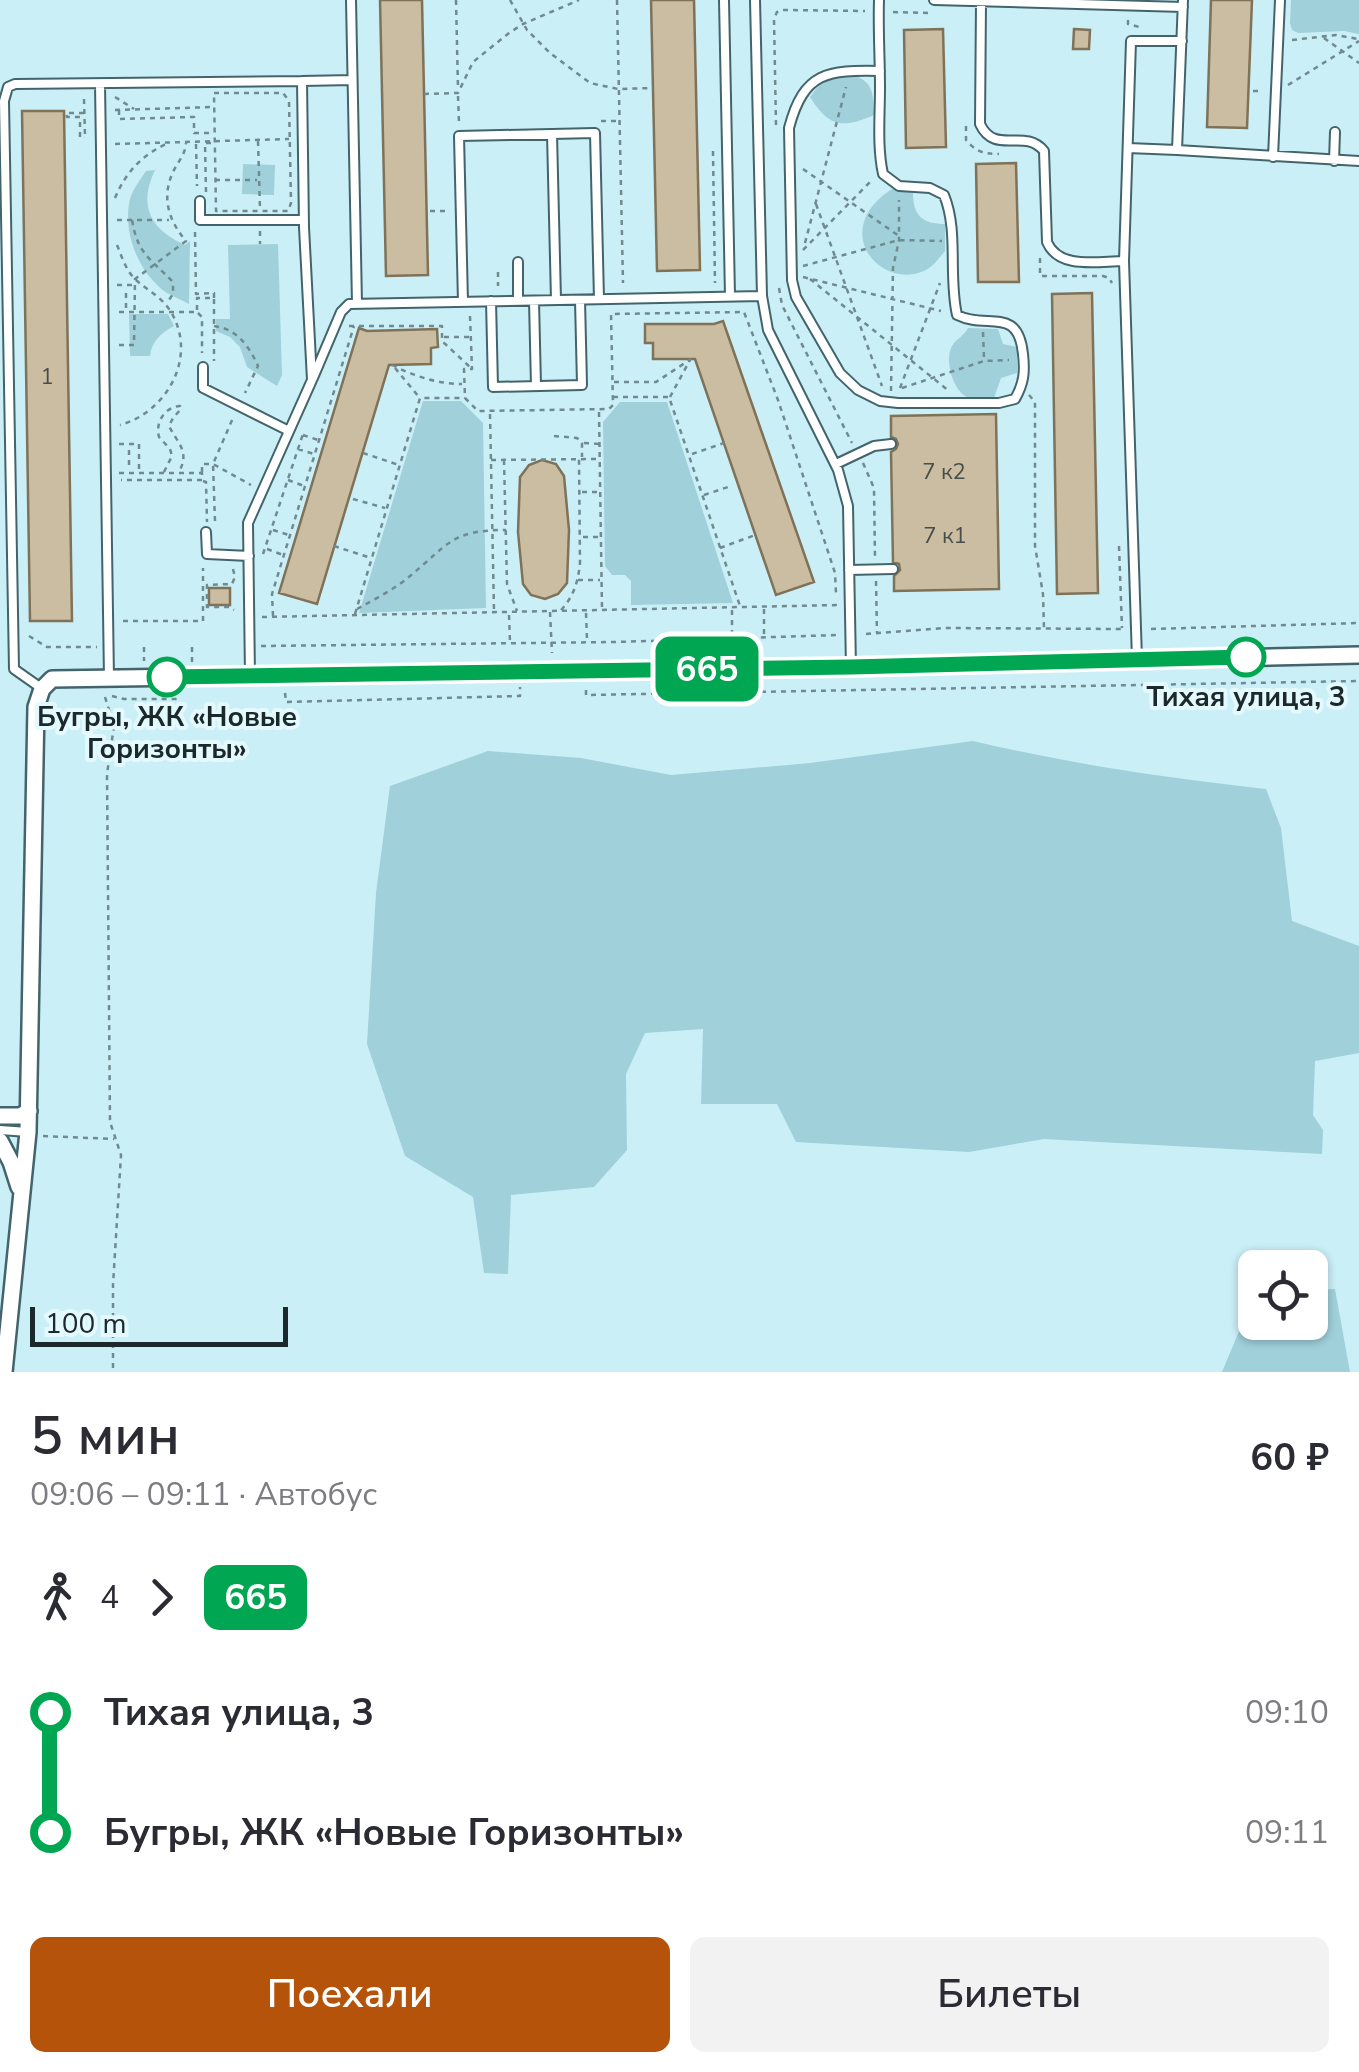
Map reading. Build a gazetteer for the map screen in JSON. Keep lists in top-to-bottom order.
{
  "places": ["Тихая улица, 3", "Бугры, ЖК «Новые Горизонты»"],
  "lines": ["bus line 665"],
  "house_numbers": ["1", "7 к2", "7 к1"],
  "scale_bar": "100 m",
  "page": {
    "on_map": "665",
    "scale": "100 m",
    "heading": ["5 мин", "09:06 – 09:11 · Автобус", "60 ₽"],
    "legs": ["4", "665"],
    "list": [
      {
        "name": "Тихая улица, 3",
        "value": "09:10"
      },
      {
        "name": "Бугры, ЖК «Новые Горизонты»",
        "value": "09:11"
      }
    ],
    "buttons": ["Поехали", "Билеты"]
  }
}
